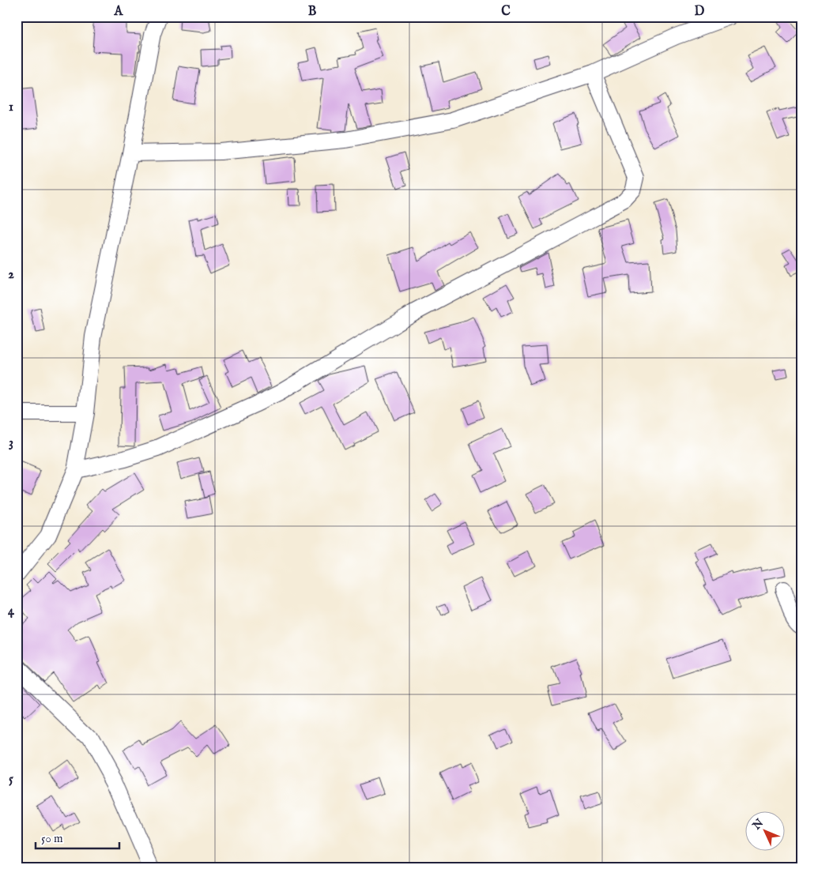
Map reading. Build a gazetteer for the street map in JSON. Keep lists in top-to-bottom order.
{
  "scale_bar": "50 m",
  "north": "top left",
  "grid": {
    "columns": [
      "A",
      "B",
      "C",
      "D"
    ],
    "rows": [
      "1",
      "2",
      "3",
      "4",
      "5"
    ]
  }
}
